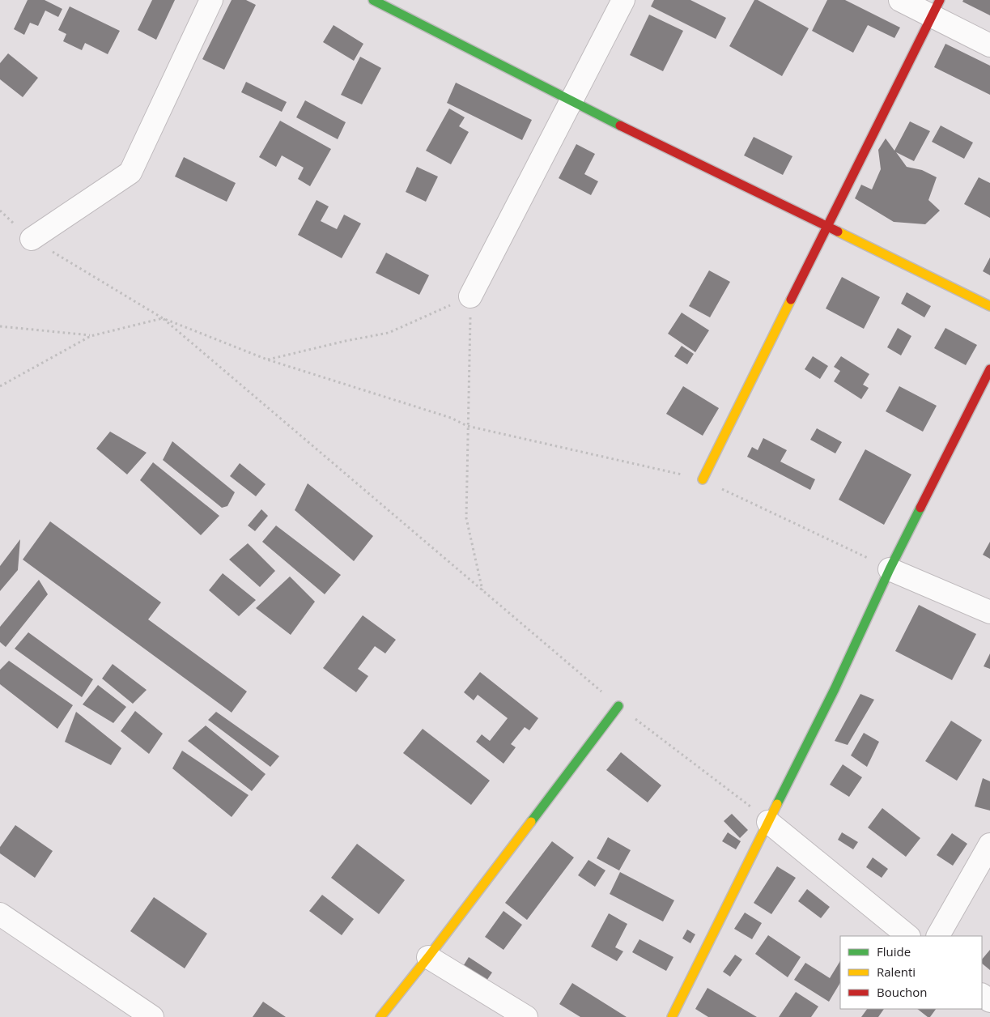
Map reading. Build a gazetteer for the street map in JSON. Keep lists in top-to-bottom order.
{
  "legend": ["Fluide", "Ralenti", "Bouchon"]
}
